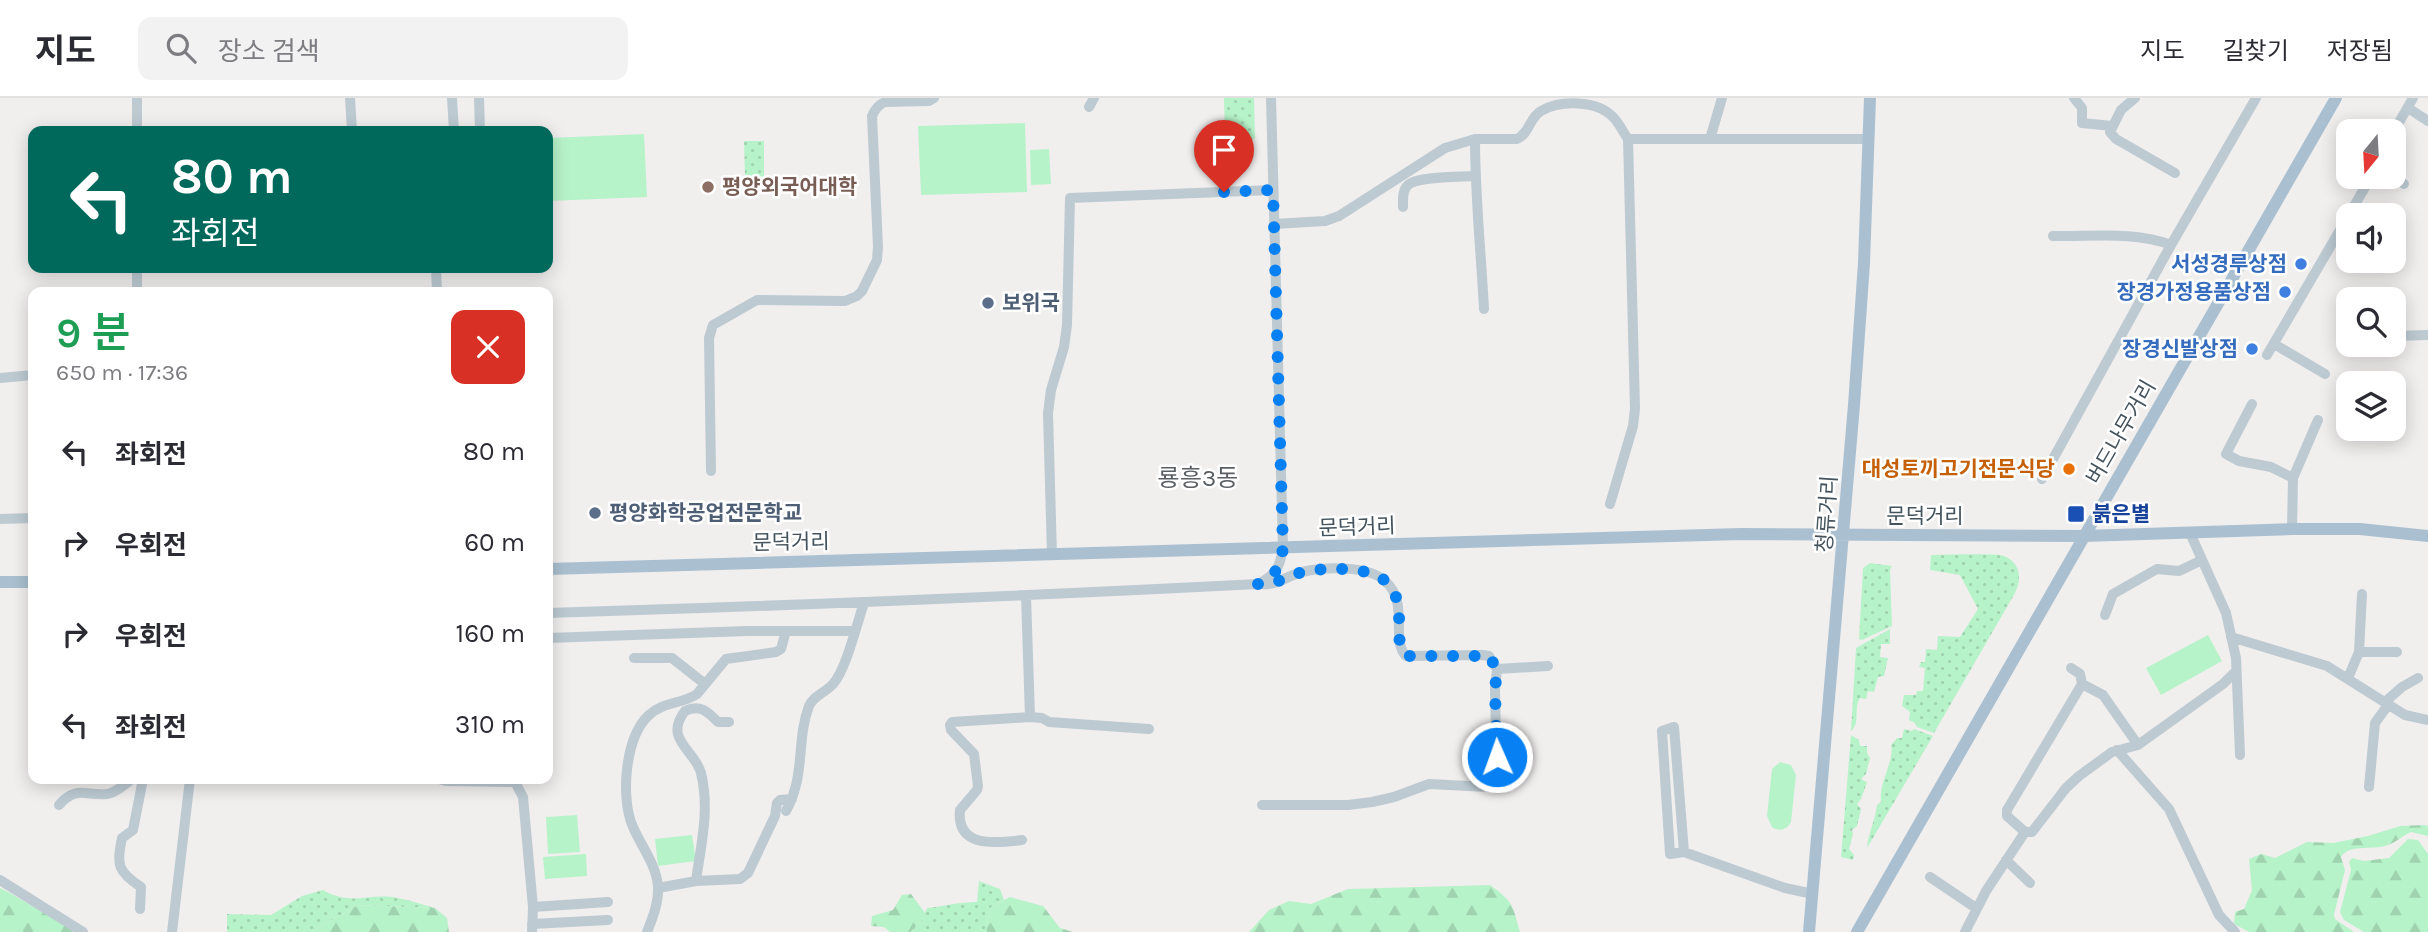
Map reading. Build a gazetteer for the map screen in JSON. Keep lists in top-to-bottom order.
{
  "streets": {
    "main road": ["버드나무거리", "청류거리", "문덕거리"]
  },
  "crossings": [
    ["버드나무거리", "문덕거리"],
    ["청류거리", "문덕거리"]
  ],
  "districts": ["룡흥3동"],
  "places": {
    "other": [
      "평양외국어대학",
      "서성경루상점",
      "장경가정용품상점",
      "보위국",
      "장경신발상점",
      "대성토끼고기전문식당",
      "평양화학공업전문학교"
    ],
    "transit": ["붉은별"]
  },
  "north": "bottom",
  "page": {
    "header": "지도",
    "search": "장소 검색",
    "nav": ["지도", "길찾기", "저장됨"],
    "turn": ["80 m", "좌회전"],
    "heading": ["9 분", "650 m · 17:36"],
    "list": [
      {
        "name": "좌회전",
        "value": "80 m"
      },
      {
        "name": "우회전",
        "value": "60 m"
      },
      {
        "name": "우회전",
        "value": "160 m"
      },
      {
        "name": "좌회전",
        "value": "310 m"
      }
    ]
  }
}
